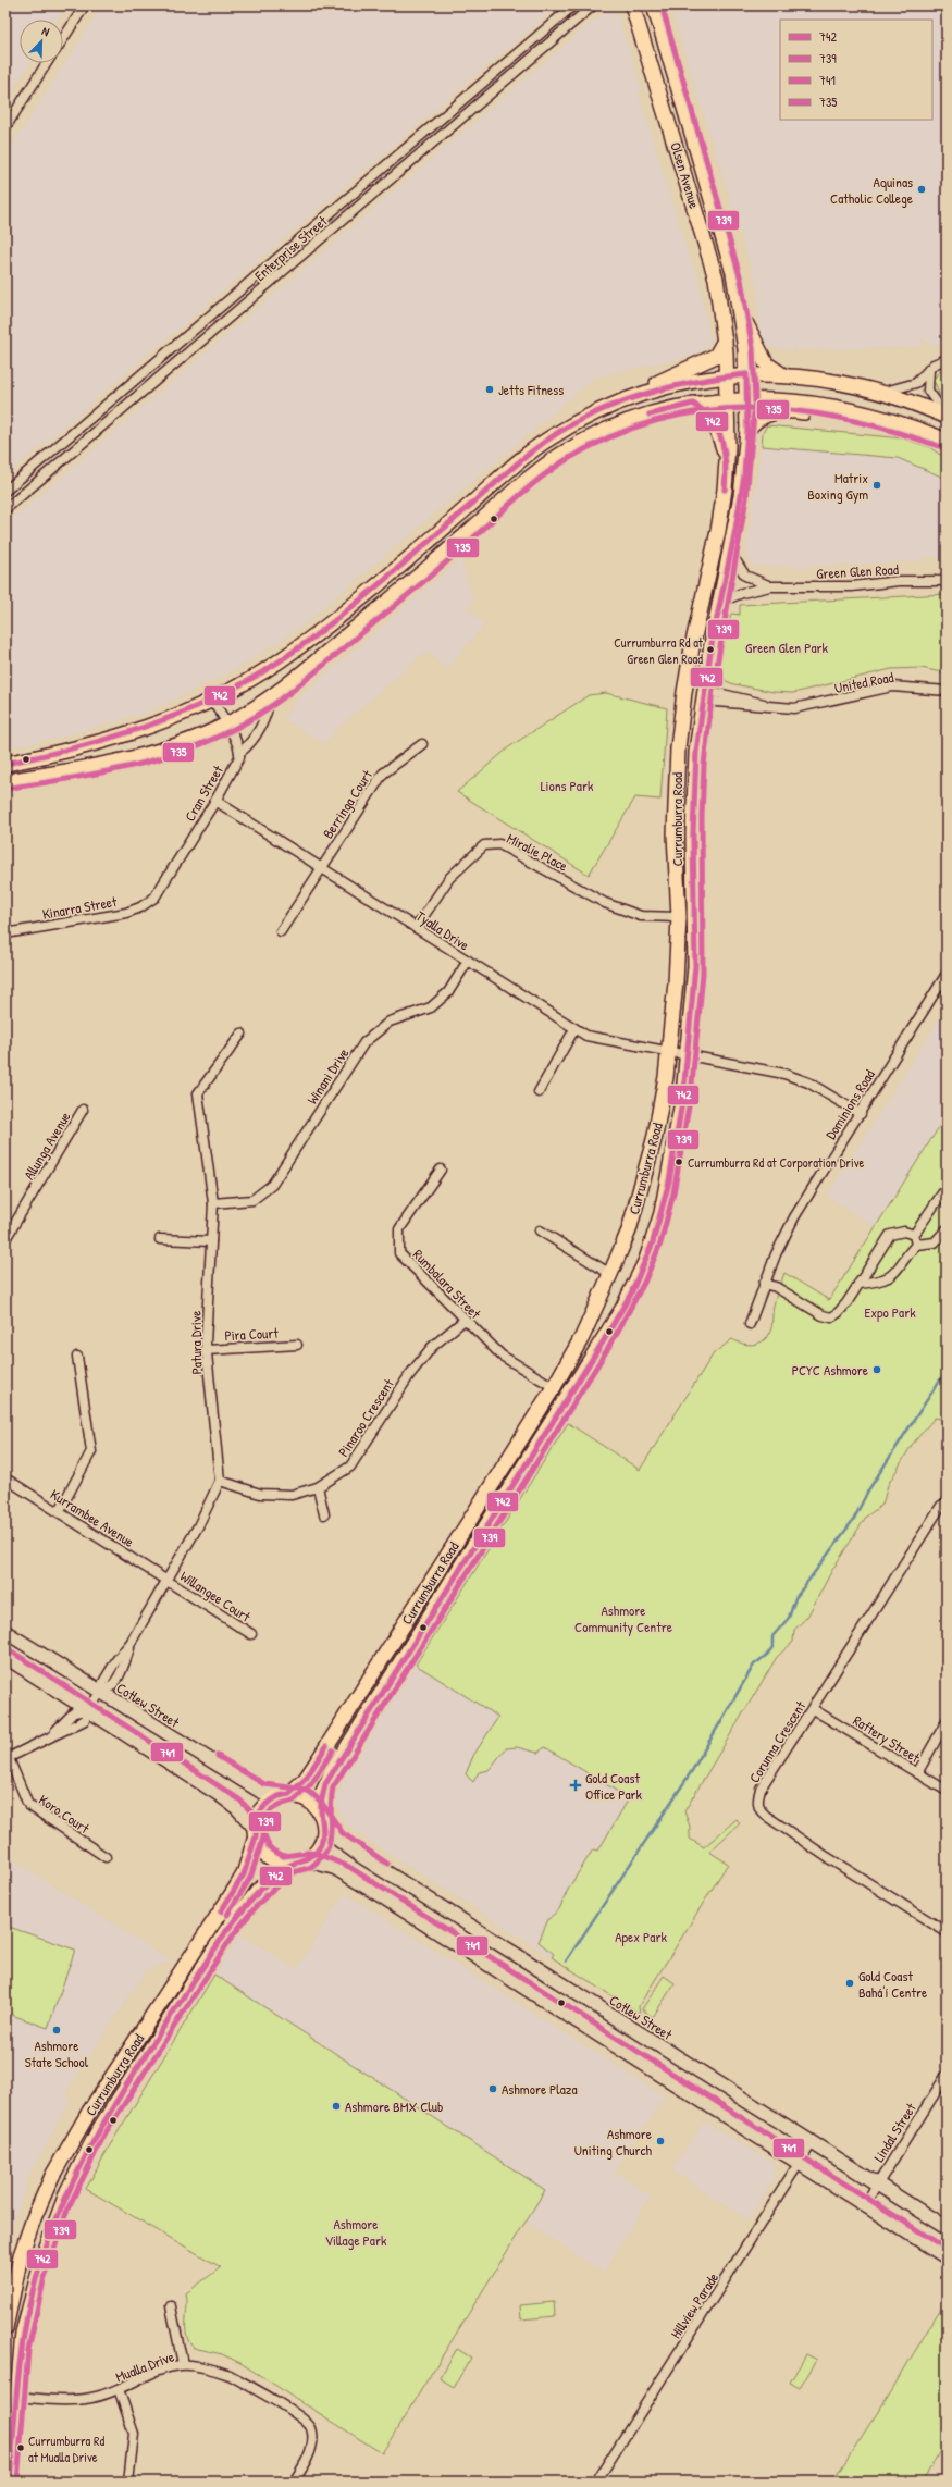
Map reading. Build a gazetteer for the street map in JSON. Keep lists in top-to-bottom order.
{
  "streets": {
    "main road": ["Olsen Avenue", "Currumburra Road", "Cotlew Street"],
    "street": [
      "Enterprise Street",
      "Green Glen Road",
      "United Road",
      "Cran Street",
      "Berringa Court",
      "Miralie Place",
      "Kinarra Street",
      "Tyalla Drive",
      "Winani Drive",
      "Dominions Road",
      "Allunga Avenue",
      "Rumbalara Street",
      "Pira Court",
      "Patura Drive",
      "Pinaroo Crescent",
      "Kurrambee Avenue",
      "Willangee Court",
      "Raftery Street",
      "Corunna Crescent",
      "Koro Court",
      "Lindal Street",
      "Hillview Parade",
      "Mualla Drive"
    ]
  },
  "crossings": [
    ["Olsen Avenue", "Currumburra Road"],
    ["Green Glen Road", "Currumburra Road"],
    ["United Road", "Currumburra Road"],
    ["Cran Street", "Kinarra Street"],
    ["Cran Street", "Tyalla Drive"],
    ["Berringa Court", "Tyalla Drive"],
    ["Currumburra Road", "Miralie Place"],
    ["Currumburra Road", "Tyalla Drive"],
    ["Currumburra Road", "Rumbalara Street"],
    ["Currumburra Road", "Cotlew Street"],
    ["Currumburra Road", "Mualla Drive"],
    ["Miralie Place", "Tyalla Drive"],
    ["Tyalla Drive", "Winani Drive"],
    ["Tyalla Drive", "Dominions Road"],
    ["Winani Drive", "Patura Drive"],
    ["Rumbalara Street", "Pinaroo Crescent"],
    ["Pira Court", "Patura Drive"],
    ["Patura Drive", "Pinaroo Crescent"],
    ["Kurrambee Avenue", "Willangee Court"],
    ["Cotlew Street", "Lindal Street"],
    ["Cotlew Street", "Hillview Parade"],
    ["Raftery Street", "Corunna Crescent"]
  ],
  "parks": [
    "Green Glen Park",
    "Lions Park",
    "Expo Park",
    "Ashmore Community Centre",
    "Apex Park",
    "Ashmore Village Park"
  ],
  "places": {
    "other": [
      "Aquinas Catholic College",
      "Jetts Fitness",
      "Matrix Boxing Gym",
      "Currumburra Rd at Green Glen Road",
      "Currumburra Rd at Corporation Drive",
      "PCYC Ashmore",
      "Gold Coast Bahá'í Centre",
      "Ashmore State School",
      "Ashmore Plaza",
      "Ashmore BMX Club",
      "Ashmore Uniting Church",
      "Currumburra Rd at Mualla Drive"
    ],
    "health": ["Gold Coast Office Park"]
  },
  "lines": [
    "transit line 739",
    "transit line 742",
    "transit line 735",
    "transit line 741"
  ],
  "legend": [
    "742",
    "739",
    "741",
    "735"
  ],
  "north": "top right"
}
